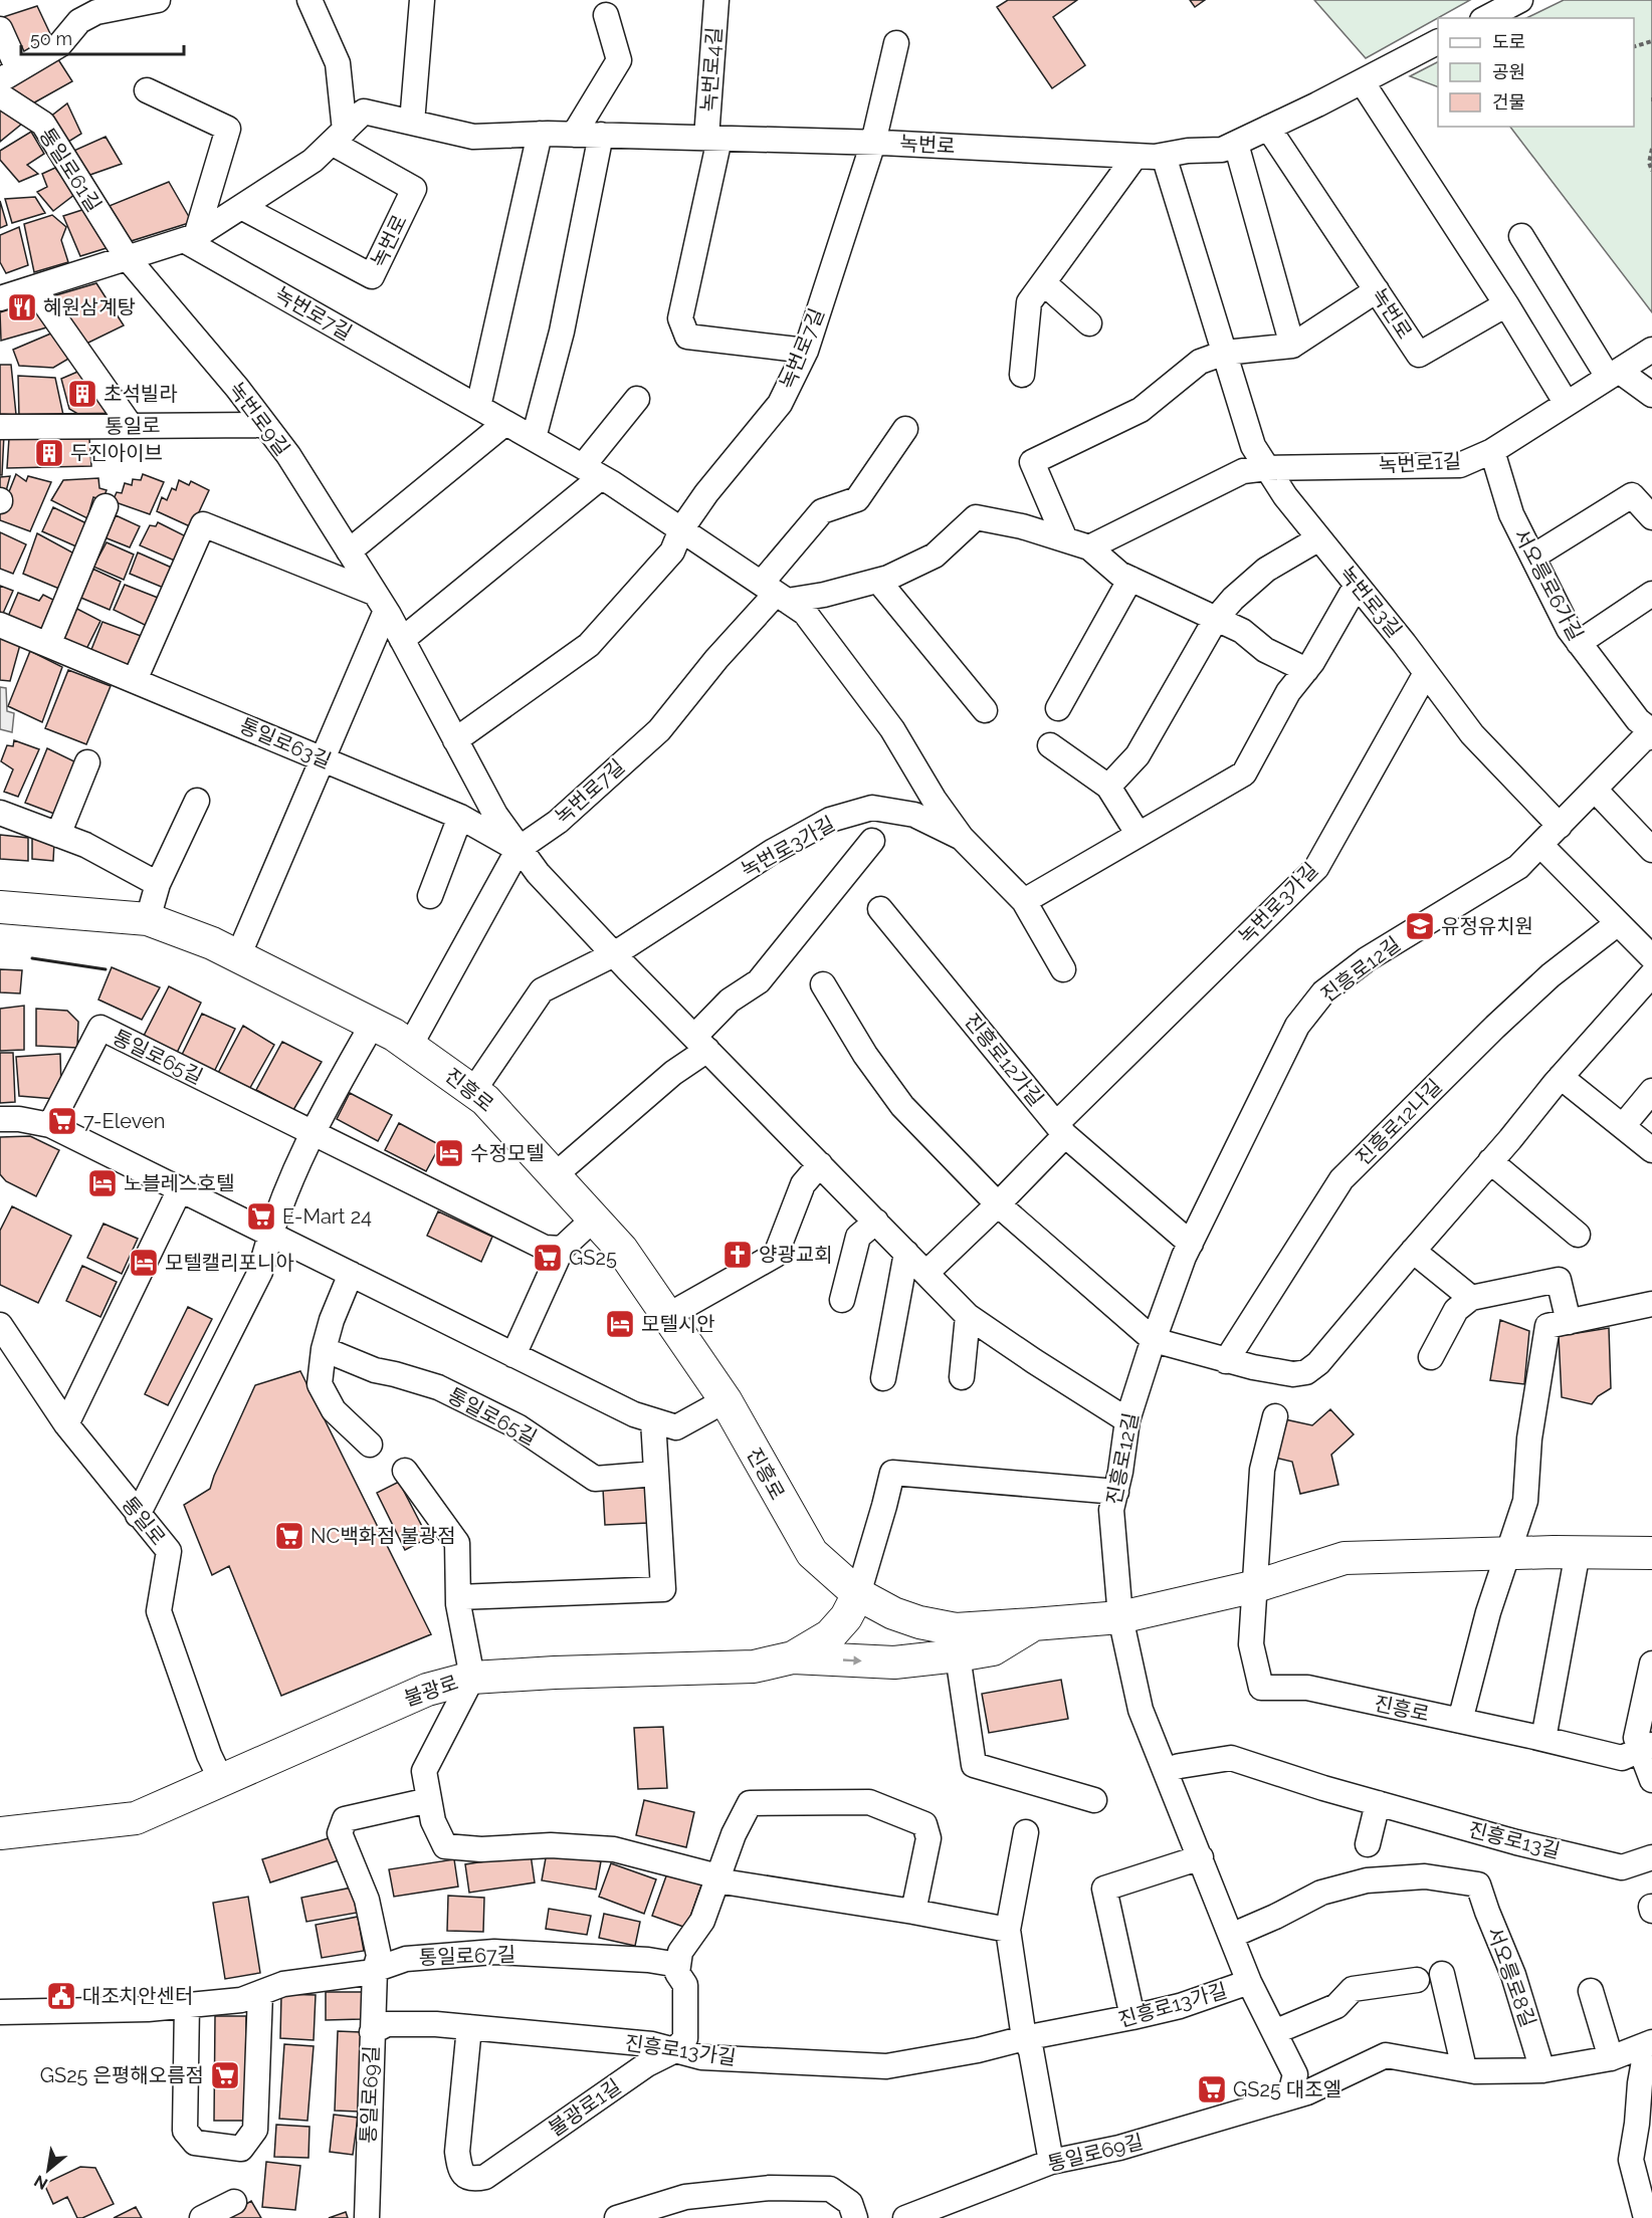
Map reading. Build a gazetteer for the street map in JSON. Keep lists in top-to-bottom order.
{
  "streets": {
    "main road": ["진흥로", "불광로"],
    "street": [
      "녹번로4길",
      "녹번로",
      "통일로61길",
      "녹번로7길",
      "녹번로9길",
      "통일로",
      "녹번로1길",
      "서오릉로6가길",
      "녹번로3길",
      "통일로63길",
      "녹번로3가길",
      "진흥로12길",
      "통일로65길",
      "진흥로12가길",
      "진흥로12나길",
      "진흥로13길",
      "통일로67길",
      "서오릉로8길",
      "진흥로13가길",
      "통일로69길",
      "불광로1길"
    ]
  },
  "crossings": [
    ["녹번로4길", "녹번로"],
    ["녹번로", "통일로61길"],
    ["녹번로", "녹번로7길"],
    ["녹번로", "녹번로9길"],
    ["녹번로", "녹번로3길"],
    ["통일로61길", "녹번로9길"],
    ["녹번로7길", "녹번로9길"],
    ["녹번로7길", "통일로63길"],
    ["녹번로7길", "녹번로3가길"],
    ["녹번로9길", "통일로"],
    ["녹번로9길", "통일로63길"],
    ["통일로", "불광로"],
    ["녹번로1길", "서오릉로6가길"],
    ["녹번로1길", "녹번로3길"],
    ["서오릉로6가길", "진흥로12길"],
    ["녹번로3길", "녹번로3가길"],
    ["녹번로3길", "진흥로12길"],
    ["녹번로3가길", "진흥로12가길"],
    ["녹번로3가길", "진흥로"],
    ["진흥로12길", "진흥로"],
    ["진흥로", "불광로"],
    ["통일로67길", "통일로69길"],
    ["진흥로13가길", "통일로69길"],
    ["진흥로13가길", "불광로1길"]
  ],
  "places": {
    "restaurant": ["혜원삼계탕"],
    "building": ["초석빌라", "두진아이브"],
    "school or university": ["유정유치원"],
    "supermarket": [
      "7-Eleven",
      "E-Mart 24",
      "GS25",
      "NC백화점 불광점",
      "GS25 은평해오름점",
      "GS25 대조엘"
    ],
    "hotel": [
      "수정모텔",
      "노블레스호텔",
      "모텔캘리포니아",
      "모텔시안"
    ],
    "church": ["양광교회"],
    "public building": ["대조치안센터"]
  },
  "legend": ["도로", "공원", "건물"],
  "scale_bar": "50 m",
  "north": "bottom left"
}
